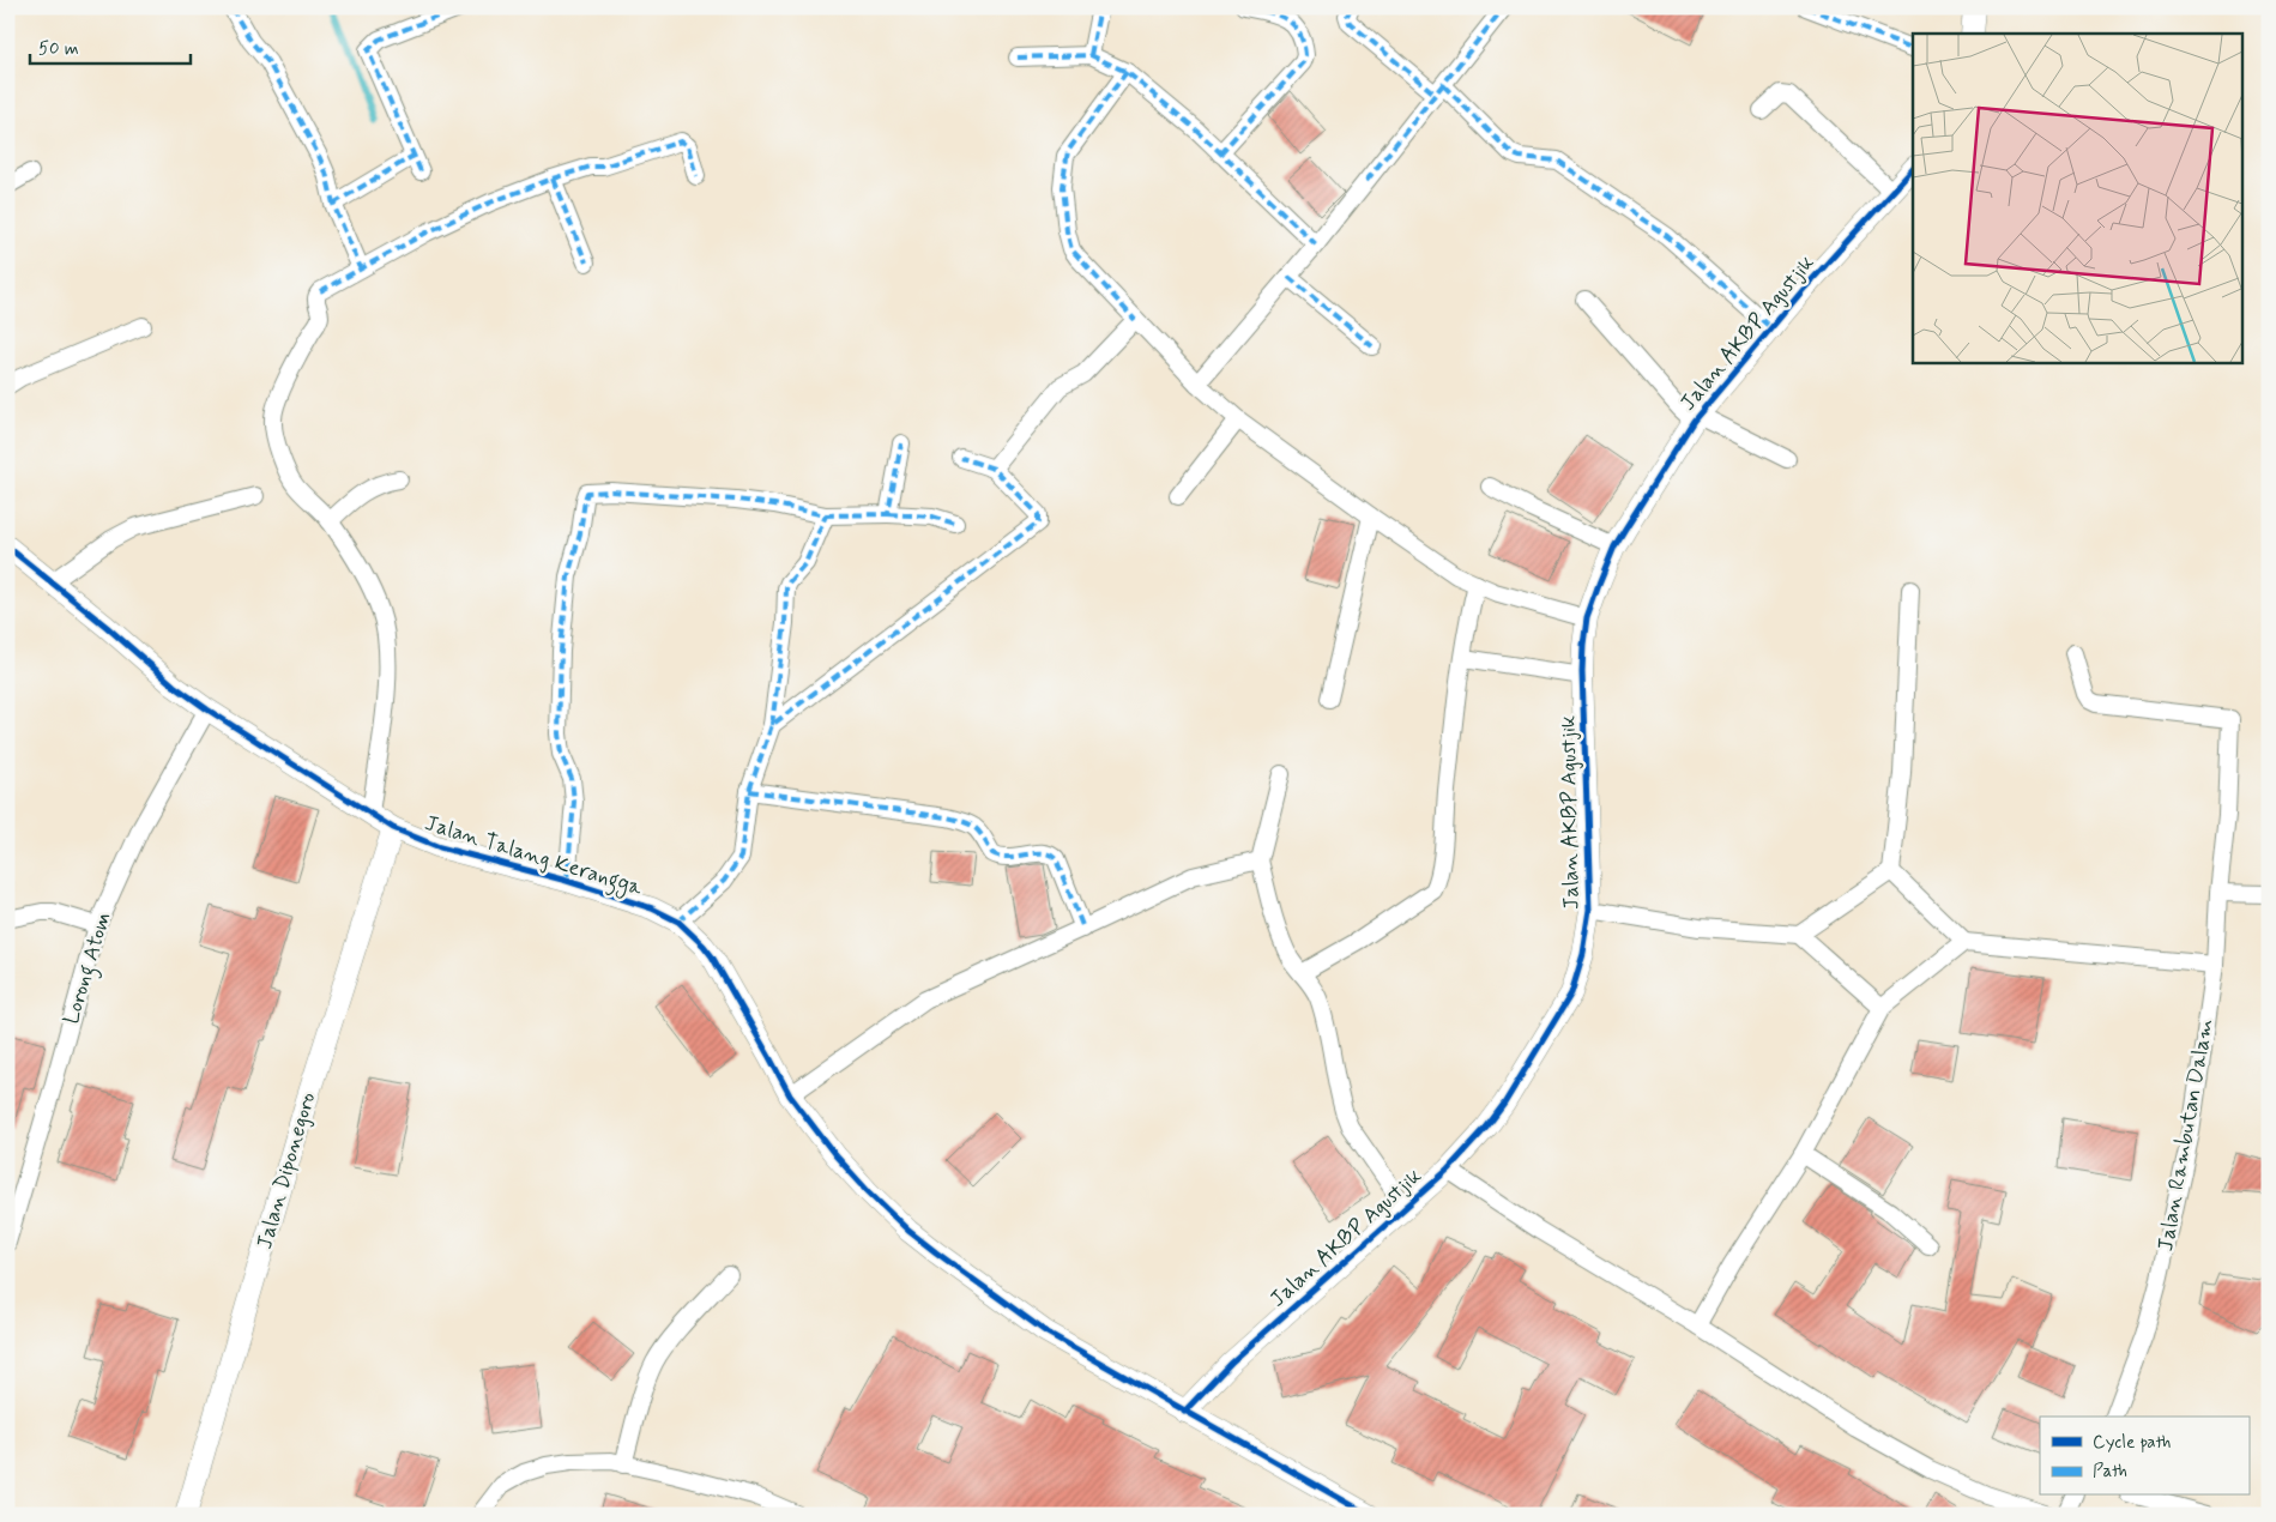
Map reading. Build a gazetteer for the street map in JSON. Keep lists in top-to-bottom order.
{
  "streets": {
    "street": [
      "Jalan AKBP Agustjik",
      "Jalan Talang Kerangga",
      "Lorong Atom",
      "Jalan Rambutan Dalam",
      "Jalan Diponegoro"
    ]
  },
  "crossings": [
    ["Jalan AKBP Agustjik", "Jalan Talang Kerangga"],
    ["Jalan Talang Kerangga", "Lorong Atom"],
    ["Jalan Talang Kerangga", "Jalan Diponegoro"]
  ],
  "legend": ["Cycle path", "Path"],
  "scale_bar": "50 m"
}
